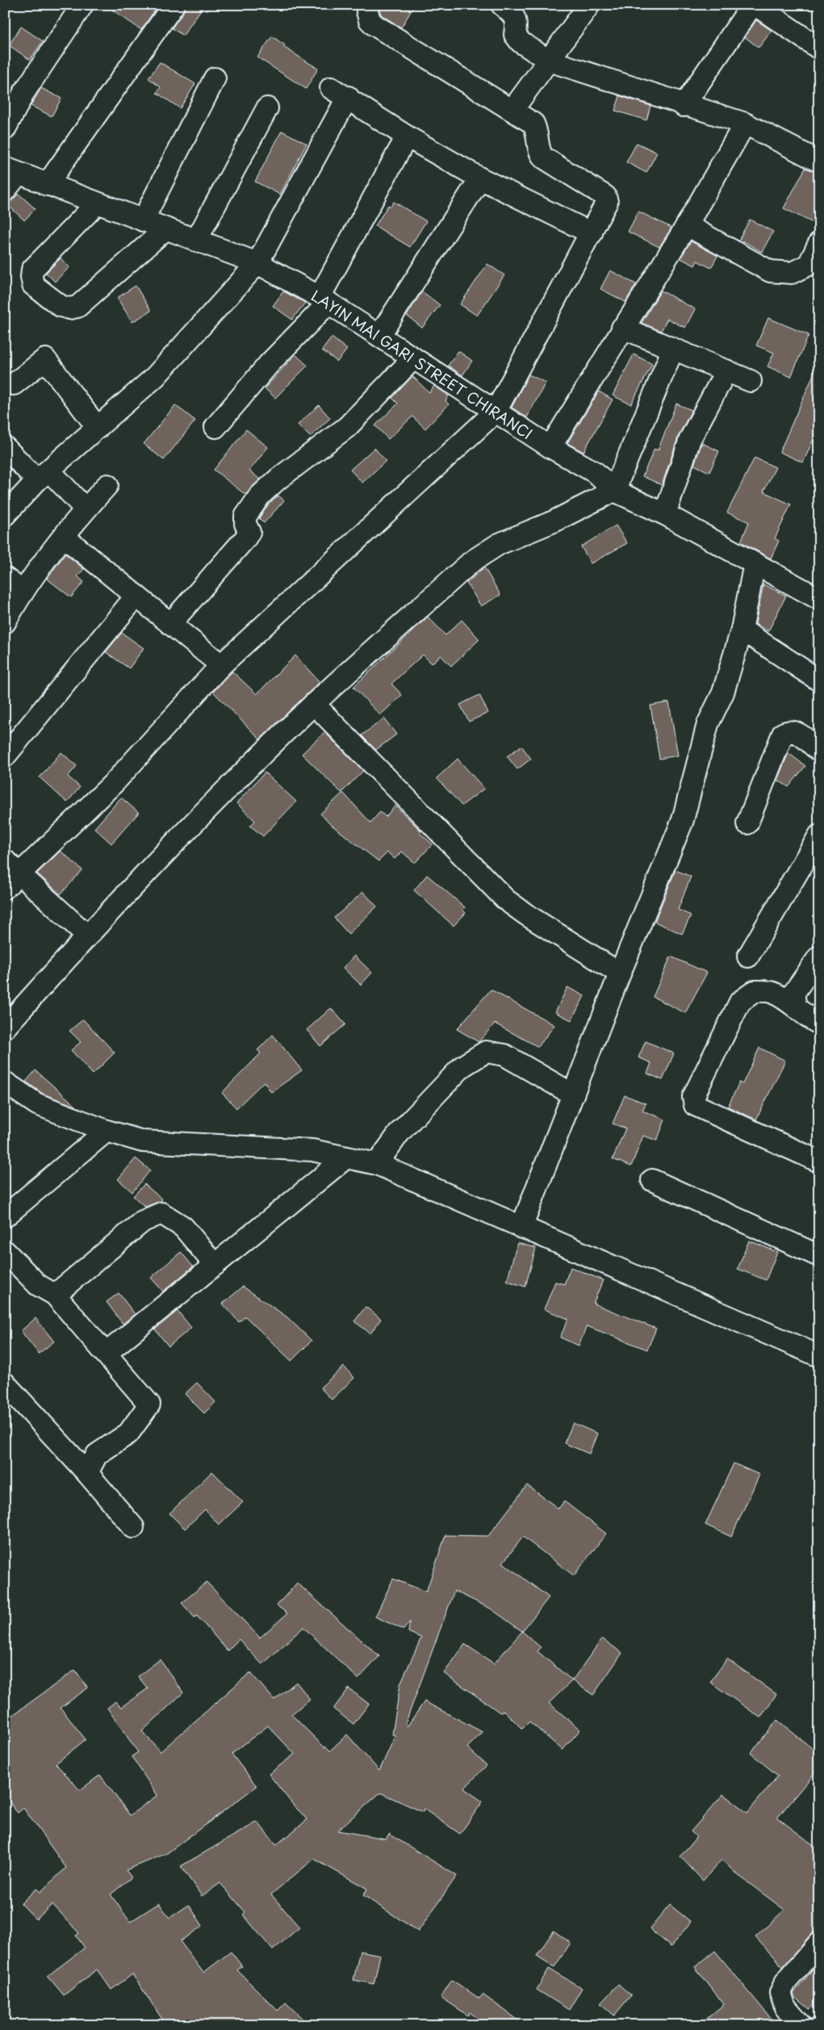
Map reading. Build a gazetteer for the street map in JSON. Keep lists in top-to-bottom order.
{
  "streets": {
    "street": ["LAYIN MAI GARI STREET CHIRANCI"]
  }
}
